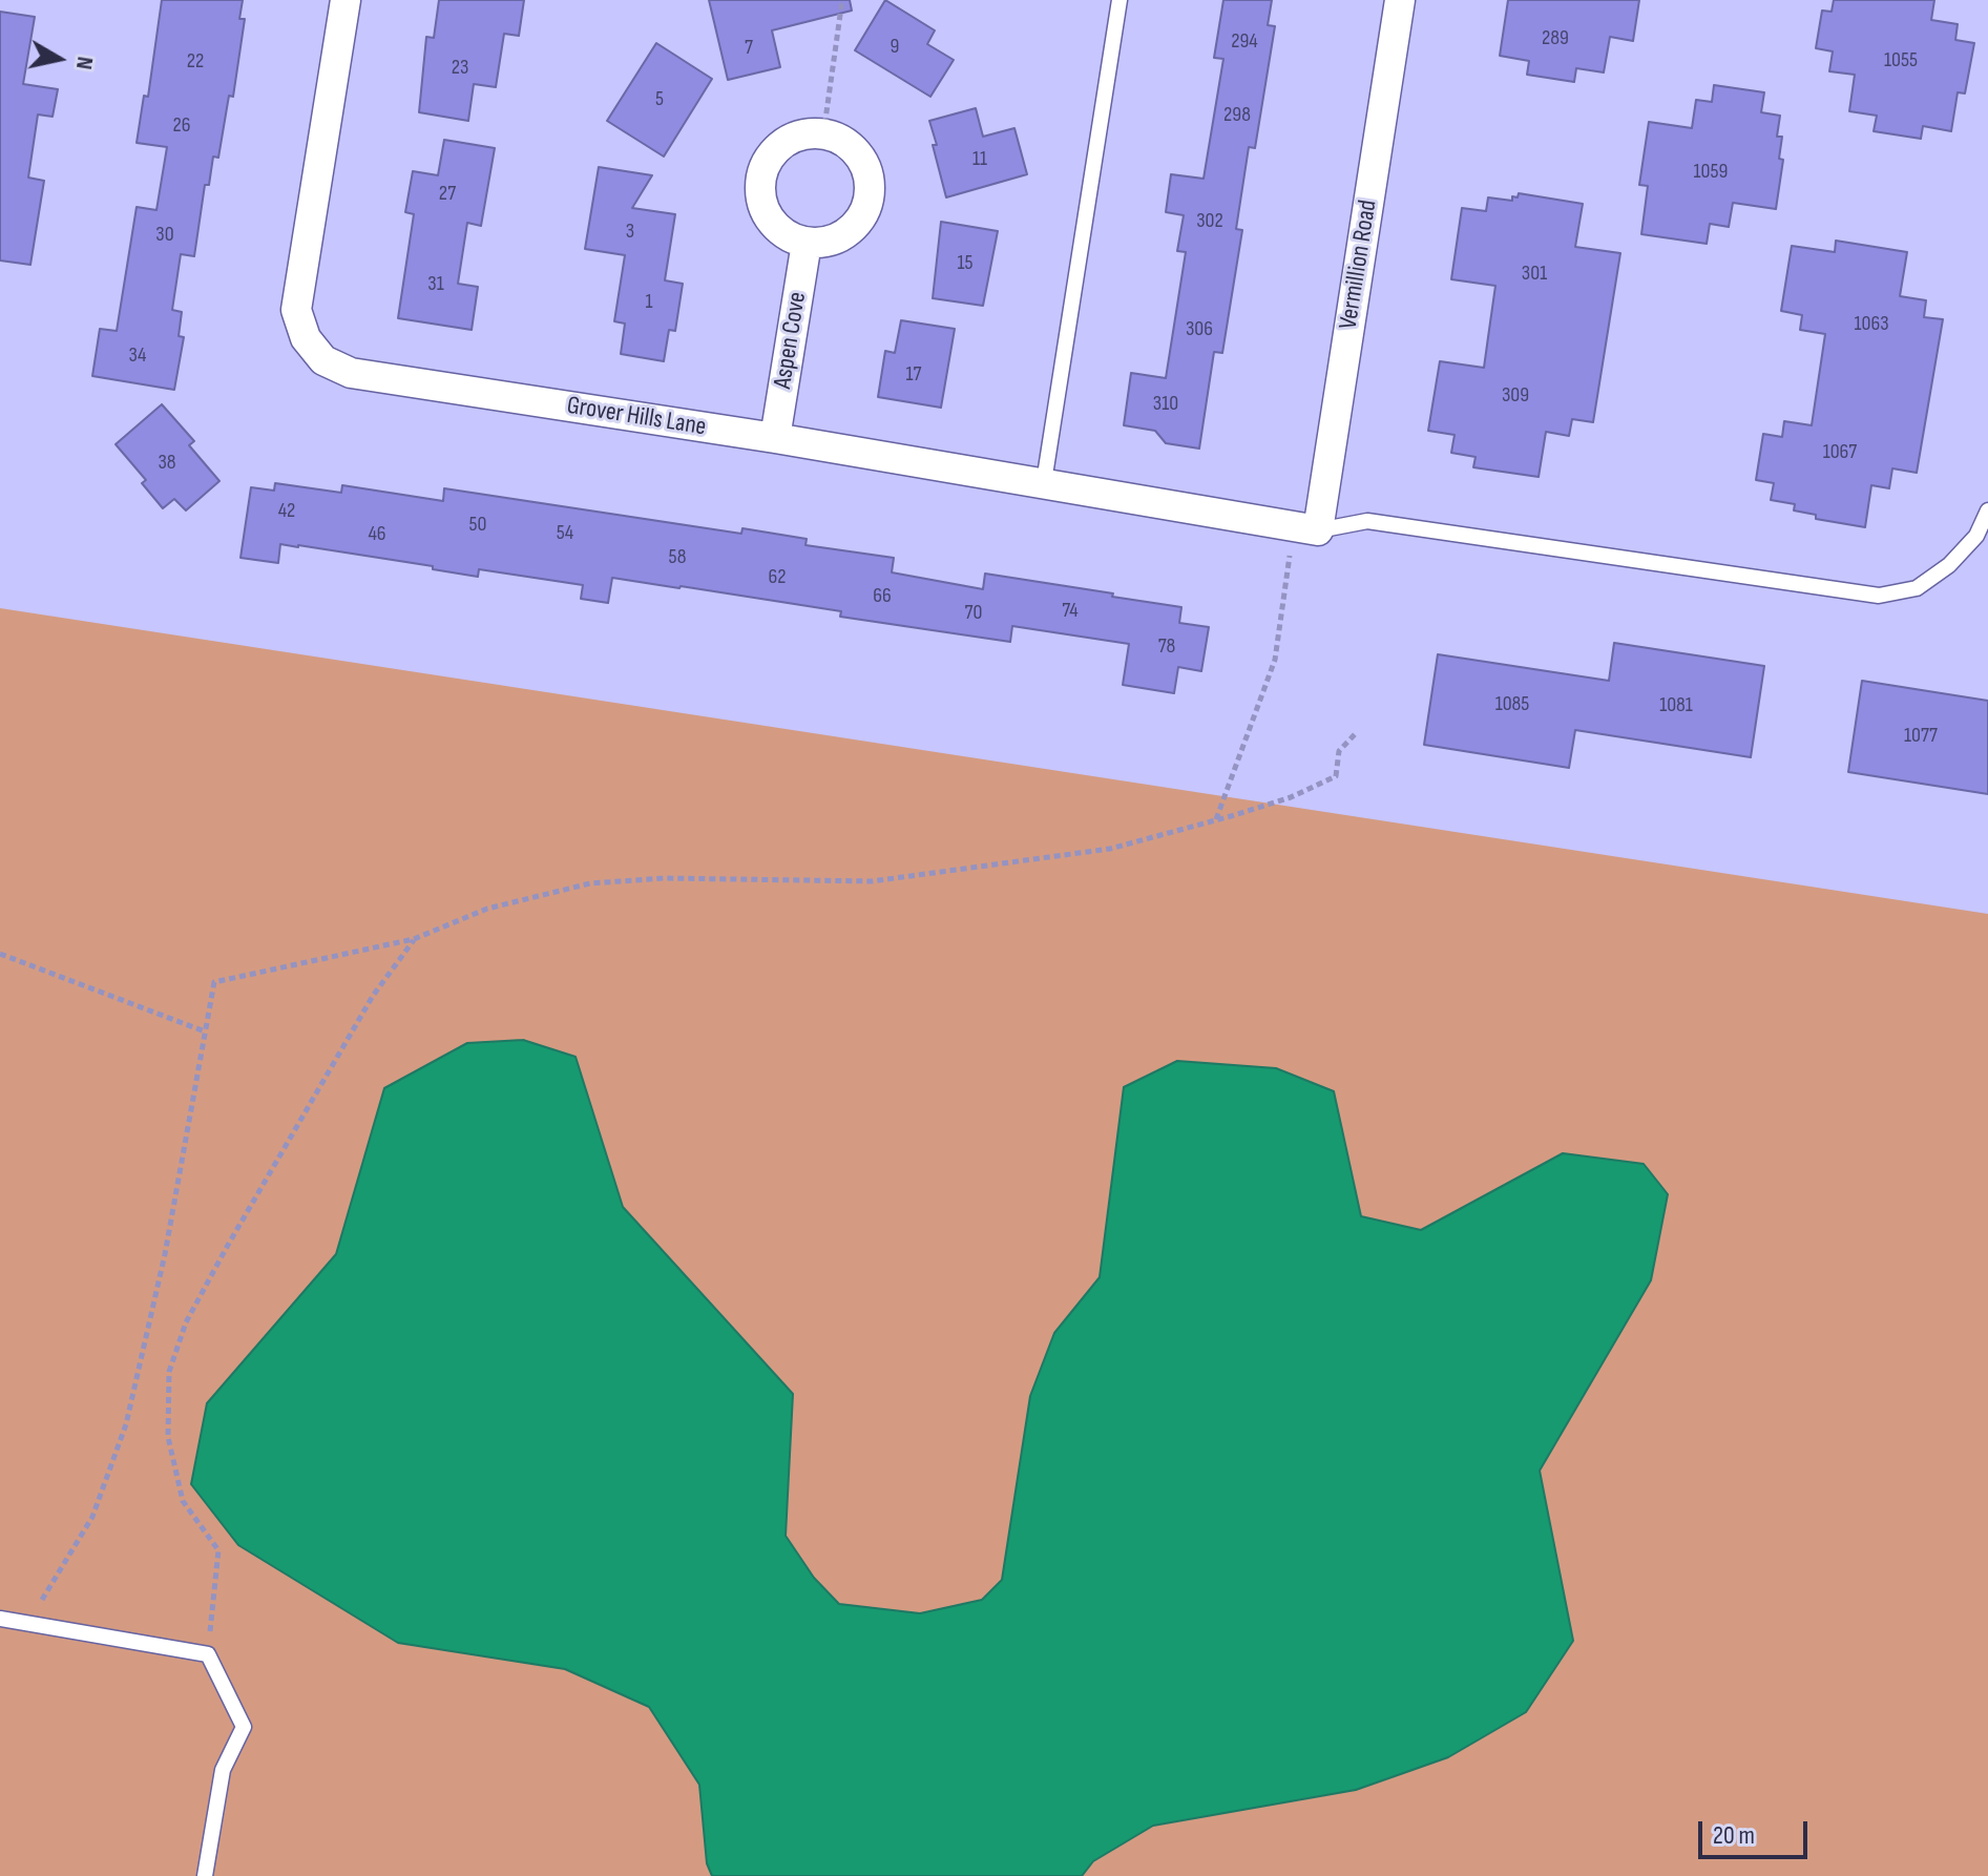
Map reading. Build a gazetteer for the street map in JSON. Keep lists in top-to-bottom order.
{
  "streets": {
    "street": ["Vermillion Road", "Aspen Cove", "Grover Hills Lane"]
  },
  "crossings": [
    ["Vermillion Road", "Grover Hills Lane"],
    ["Aspen Cove", "Grover Hills Lane"]
  ],
  "house_numbers": [
    "289",
    "294",
    "9",
    "7",
    "1055",
    "22",
    "23",
    "5",
    "298",
    "26",
    "11",
    "1059",
    "27",
    "302",
    "3",
    "30",
    "15",
    "301",
    "31",
    "1",
    "1063",
    "306",
    "34",
    "17",
    "309",
    "310",
    "1067",
    "38",
    "42",
    "50",
    "54",
    "46",
    "58",
    "62",
    "66",
    "74",
    "70",
    "78",
    "1085",
    "1081",
    "1077"
  ],
  "scale_bar": "20 m",
  "north": "right"
}
